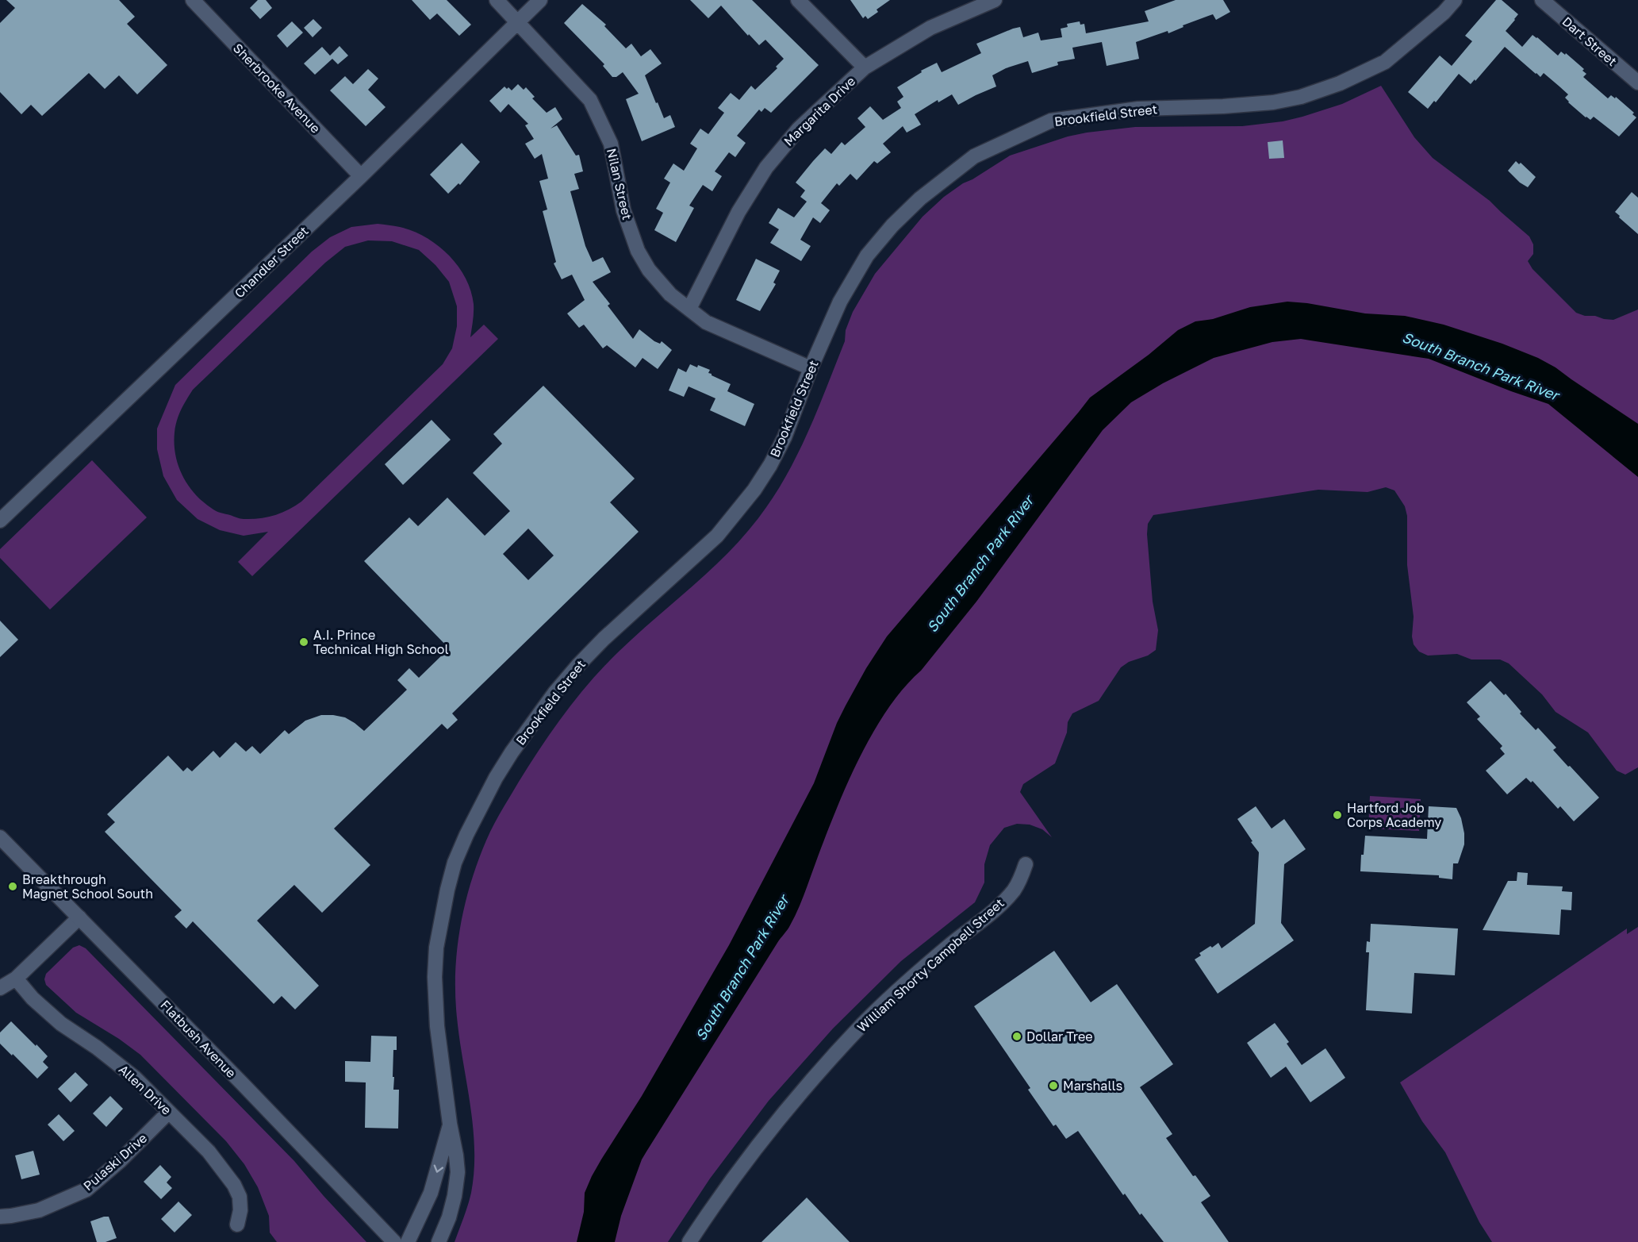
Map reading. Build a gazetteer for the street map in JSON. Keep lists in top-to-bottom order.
{
  "streets": {
    "street": [
      "Dart Street",
      "Sherbrooke Avenue",
      "Margarita Drive",
      "Brookfield Street",
      "Nilan Street",
      "Chandler Street",
      "William Shorty Campbell Street",
      "Flatbush Avenue",
      "Allen Drive",
      "Pulaski Drive"
    ]
  },
  "crossings": [
    ["Sherbrooke Avenue", "Chandler Street"],
    ["Margarita Drive", "Nilan Street"],
    ["Brookfield Street", "Nilan Street"],
    ["Nilan Street", "Chandler Street"],
    ["Allen Drive", "Pulaski Drive"]
  ],
  "water": ["South Branch Park River"],
  "places": [
    "A.I. Prince Technical High School",
    "Hartford Job Corps Academy",
    "Breakthrough Magnet School South",
    "Dollar Tree",
    "Marshalls"
  ]
}
